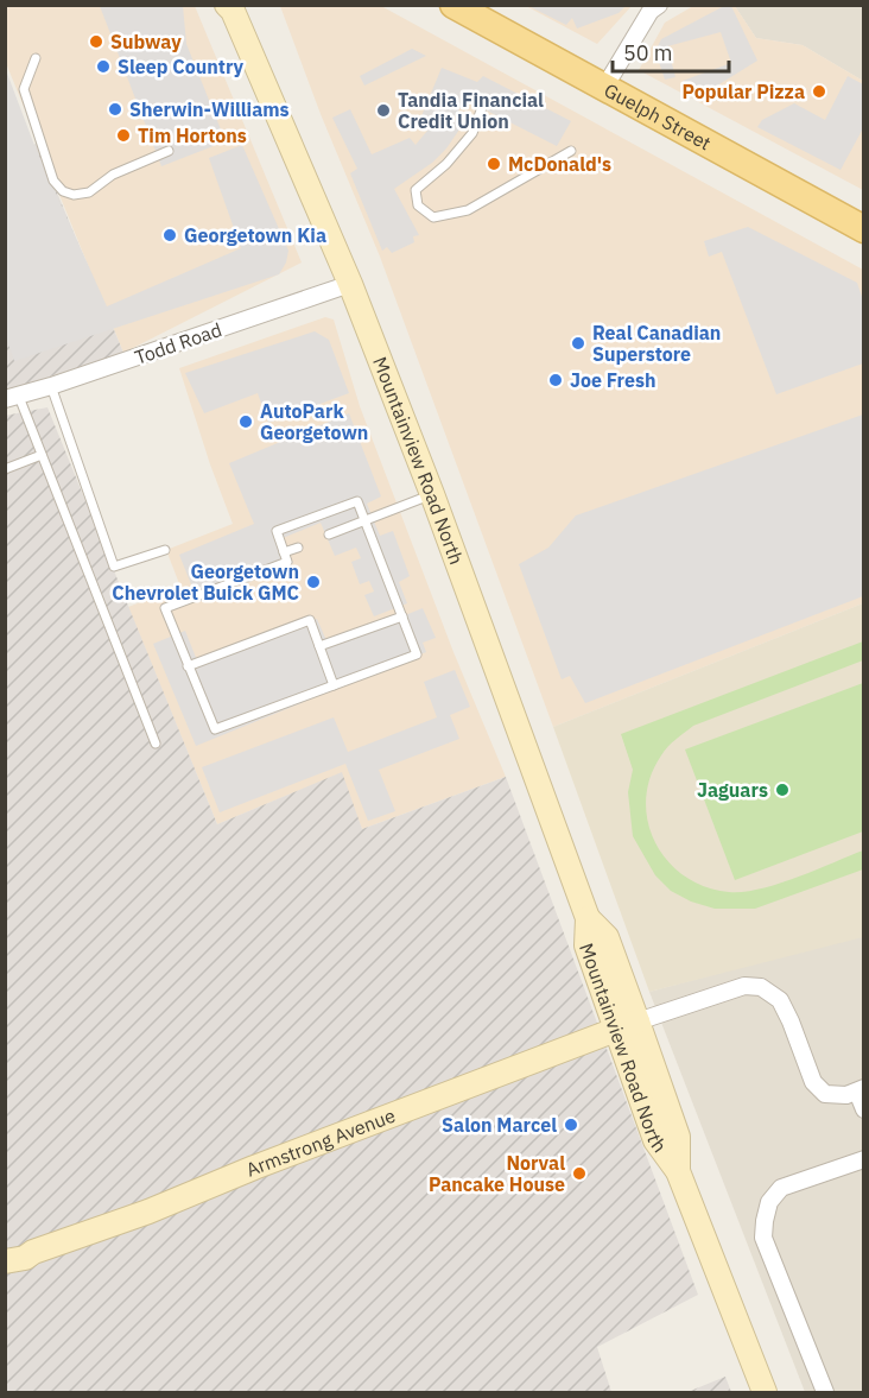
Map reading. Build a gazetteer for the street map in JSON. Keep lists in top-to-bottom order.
{
  "streets": {
    "main road": ["Guelph Street", "Mountainview Road North", "Armstrong Avenue"],
    "street": ["Todd Road"]
  },
  "crossings": [
    ["Todd Road", "Mountainview Road North"],
    ["Mountainview Road North", "Armstrong Avenue"]
  ],
  "places": [
    "Subway",
    "Sleep Country",
    "Popular Pizza",
    "Sherwin-Williams",
    "Tandia Financial Credit Union",
    "Tim Hortons",
    "McDonald's",
    "Georgetown Kia",
    "Real Canadian Superstore",
    "Joe Fresh",
    "AutoPark Georgetown",
    "Georgetown Chevrolet Buick GMC",
    "Jaguars",
    "Salon Marcel",
    "Norval Pancake House"
  ],
  "scale_bar": "50 m"
}
